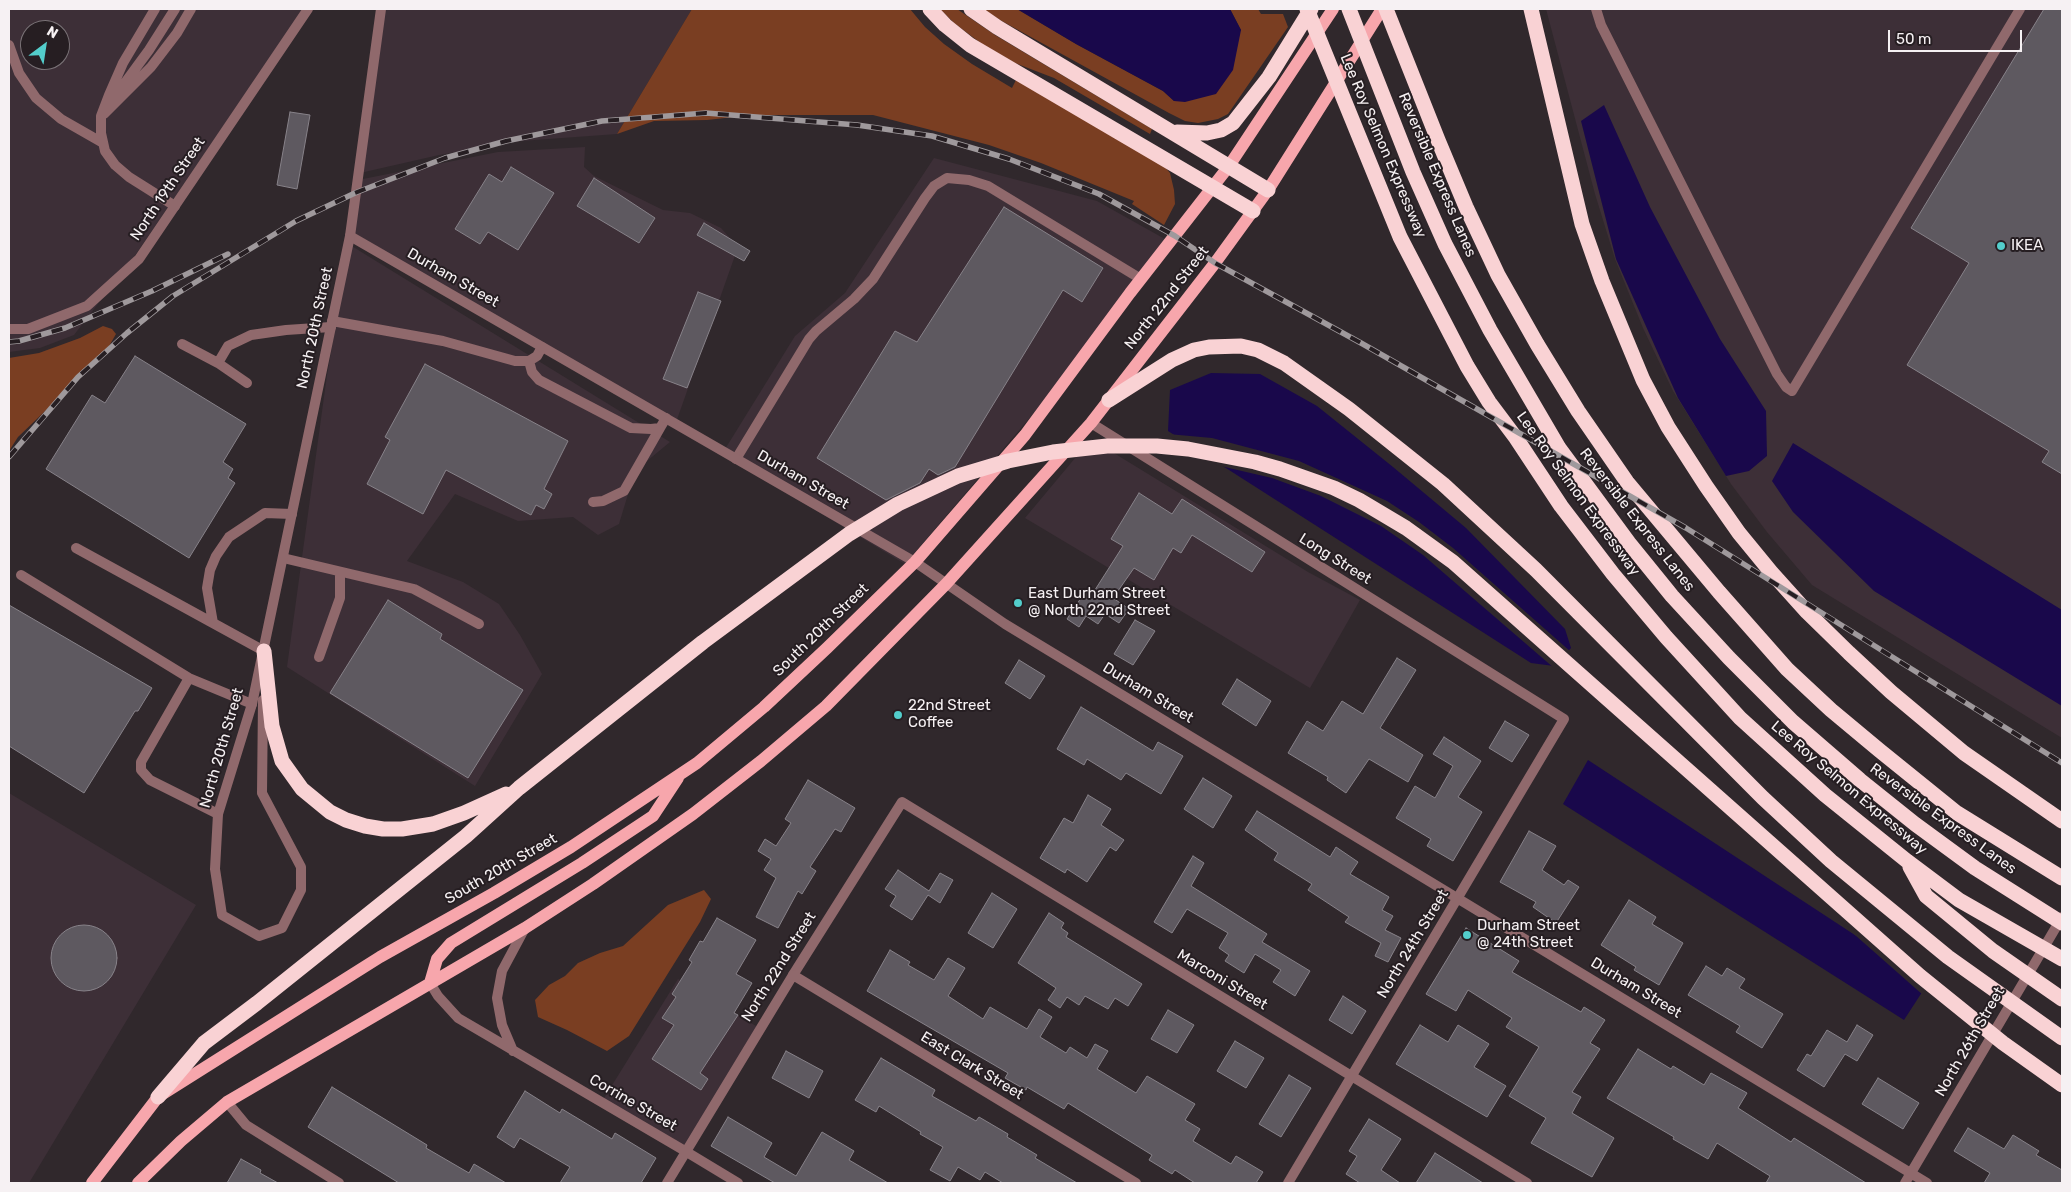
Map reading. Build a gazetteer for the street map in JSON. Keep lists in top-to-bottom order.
{
  "streets": {
    "highway": ["Lee Roy Selmon Expressway", "Reversible Express Lanes"],
    "main road": ["North 22nd Street", "South 20th Street"],
    "street": [
      "North 19th Street",
      "Durham Street",
      "North 20th Street",
      "Long Street",
      "North 24th Street",
      "Marconi Street",
      "North 26th Street",
      "East Clark Street",
      "Corrine Street"
    ]
  },
  "crossings": [
    ["Durham Street", "North 22nd Street"],
    ["Durham Street", "North 20th Street"],
    ["Durham Street", "South 20th Street"],
    ["Durham Street", "North 24th Street"],
    ["Durham Street", "North 26th Street"],
    ["North 22nd Street", "Long Street"],
    ["North 22nd Street", "South 20th Street"],
    ["North 22nd Street", "Marconi Street"],
    ["North 22nd Street", "East Clark Street"],
    ["North 22nd Street", "Corrine Street"],
    ["Long Street", "North 24th Street"],
    ["North 24th Street", "Marconi Street"]
  ],
  "places": [
    "IKEA",
    "East Durham Street @ North 22nd Street",
    "22nd Street Coffee",
    "Durham Street @ 24th Street"
  ],
  "scale_bar": "50 m",
  "north": "top right"
}
